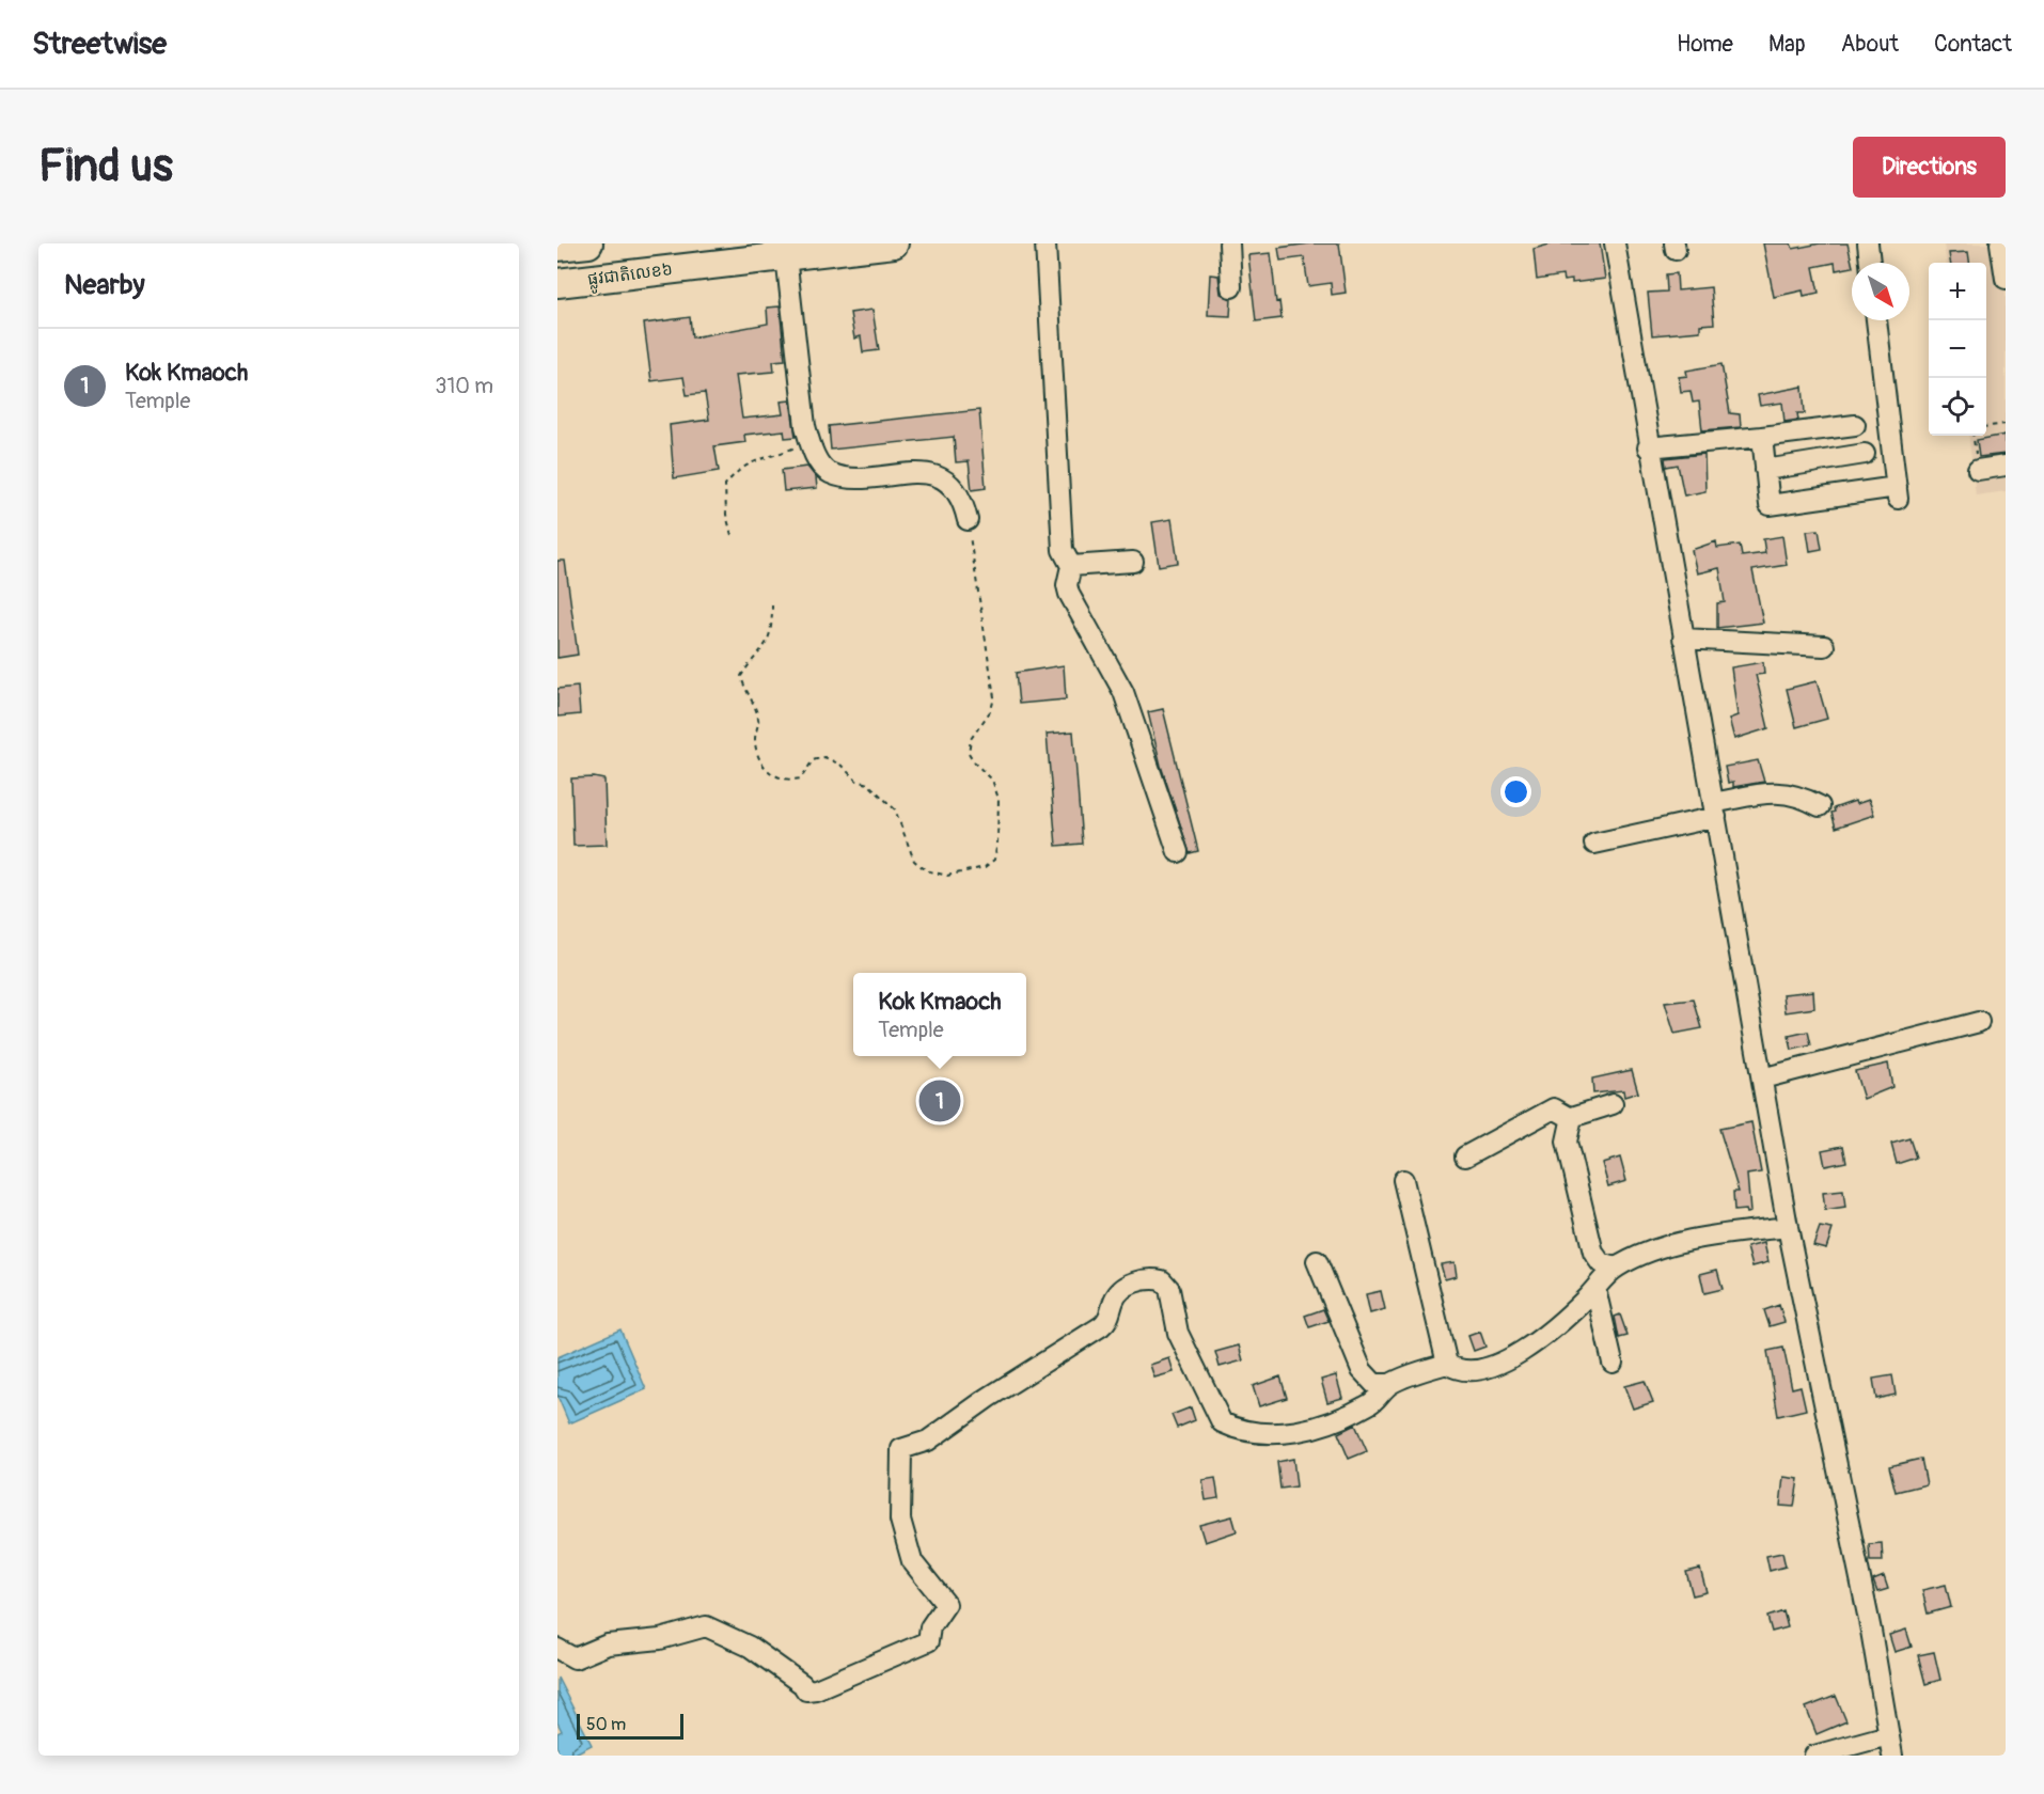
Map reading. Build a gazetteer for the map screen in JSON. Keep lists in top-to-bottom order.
{
  "streets": {
    "highway": ["ផ្លូវជាតិលេខ៦"]
  },
  "scale_bar": "50 m",
  "north": "bottom right",
  "page": {
    "header": "Streetwise",
    "nav": [
      "Home",
      "Map",
      "About",
      "Contact"
    ],
    "buttons": "Directions",
    "title": "Find us",
    "heading": "Nearby",
    "map_buttons": ["+", "−"],
    "list": [
      {
        "mark": "1",
        "name": "Kok Kmaoch",
        "note": "Temple",
        "value": "310 m"
      }
    ],
    "popup": ["Kok Kmaoch", "Temple"],
    "pins": "1",
    "scale": "50 m"
  }
}
